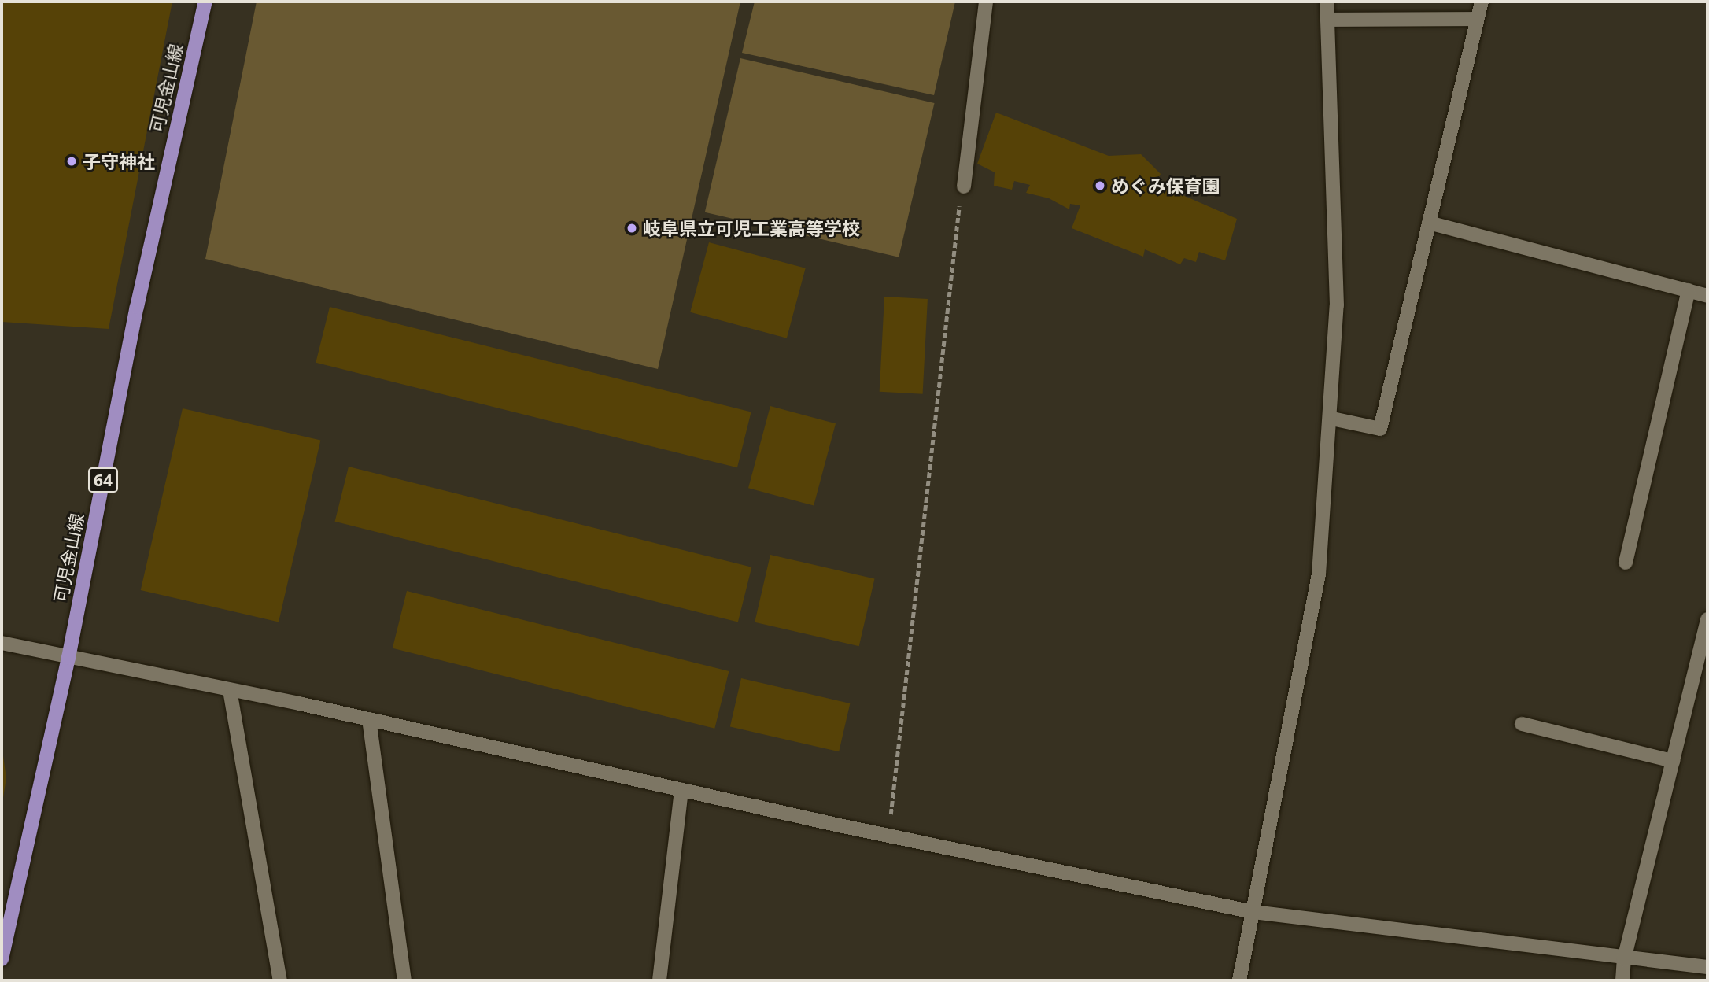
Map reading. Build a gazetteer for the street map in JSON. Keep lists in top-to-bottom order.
{
  "streets": {
    "main road": ["可児金山線", "64"]
  },
  "places": ["子守神社", "めぐみ保育園", "岐阜県立可児工業高等学校"]
}
